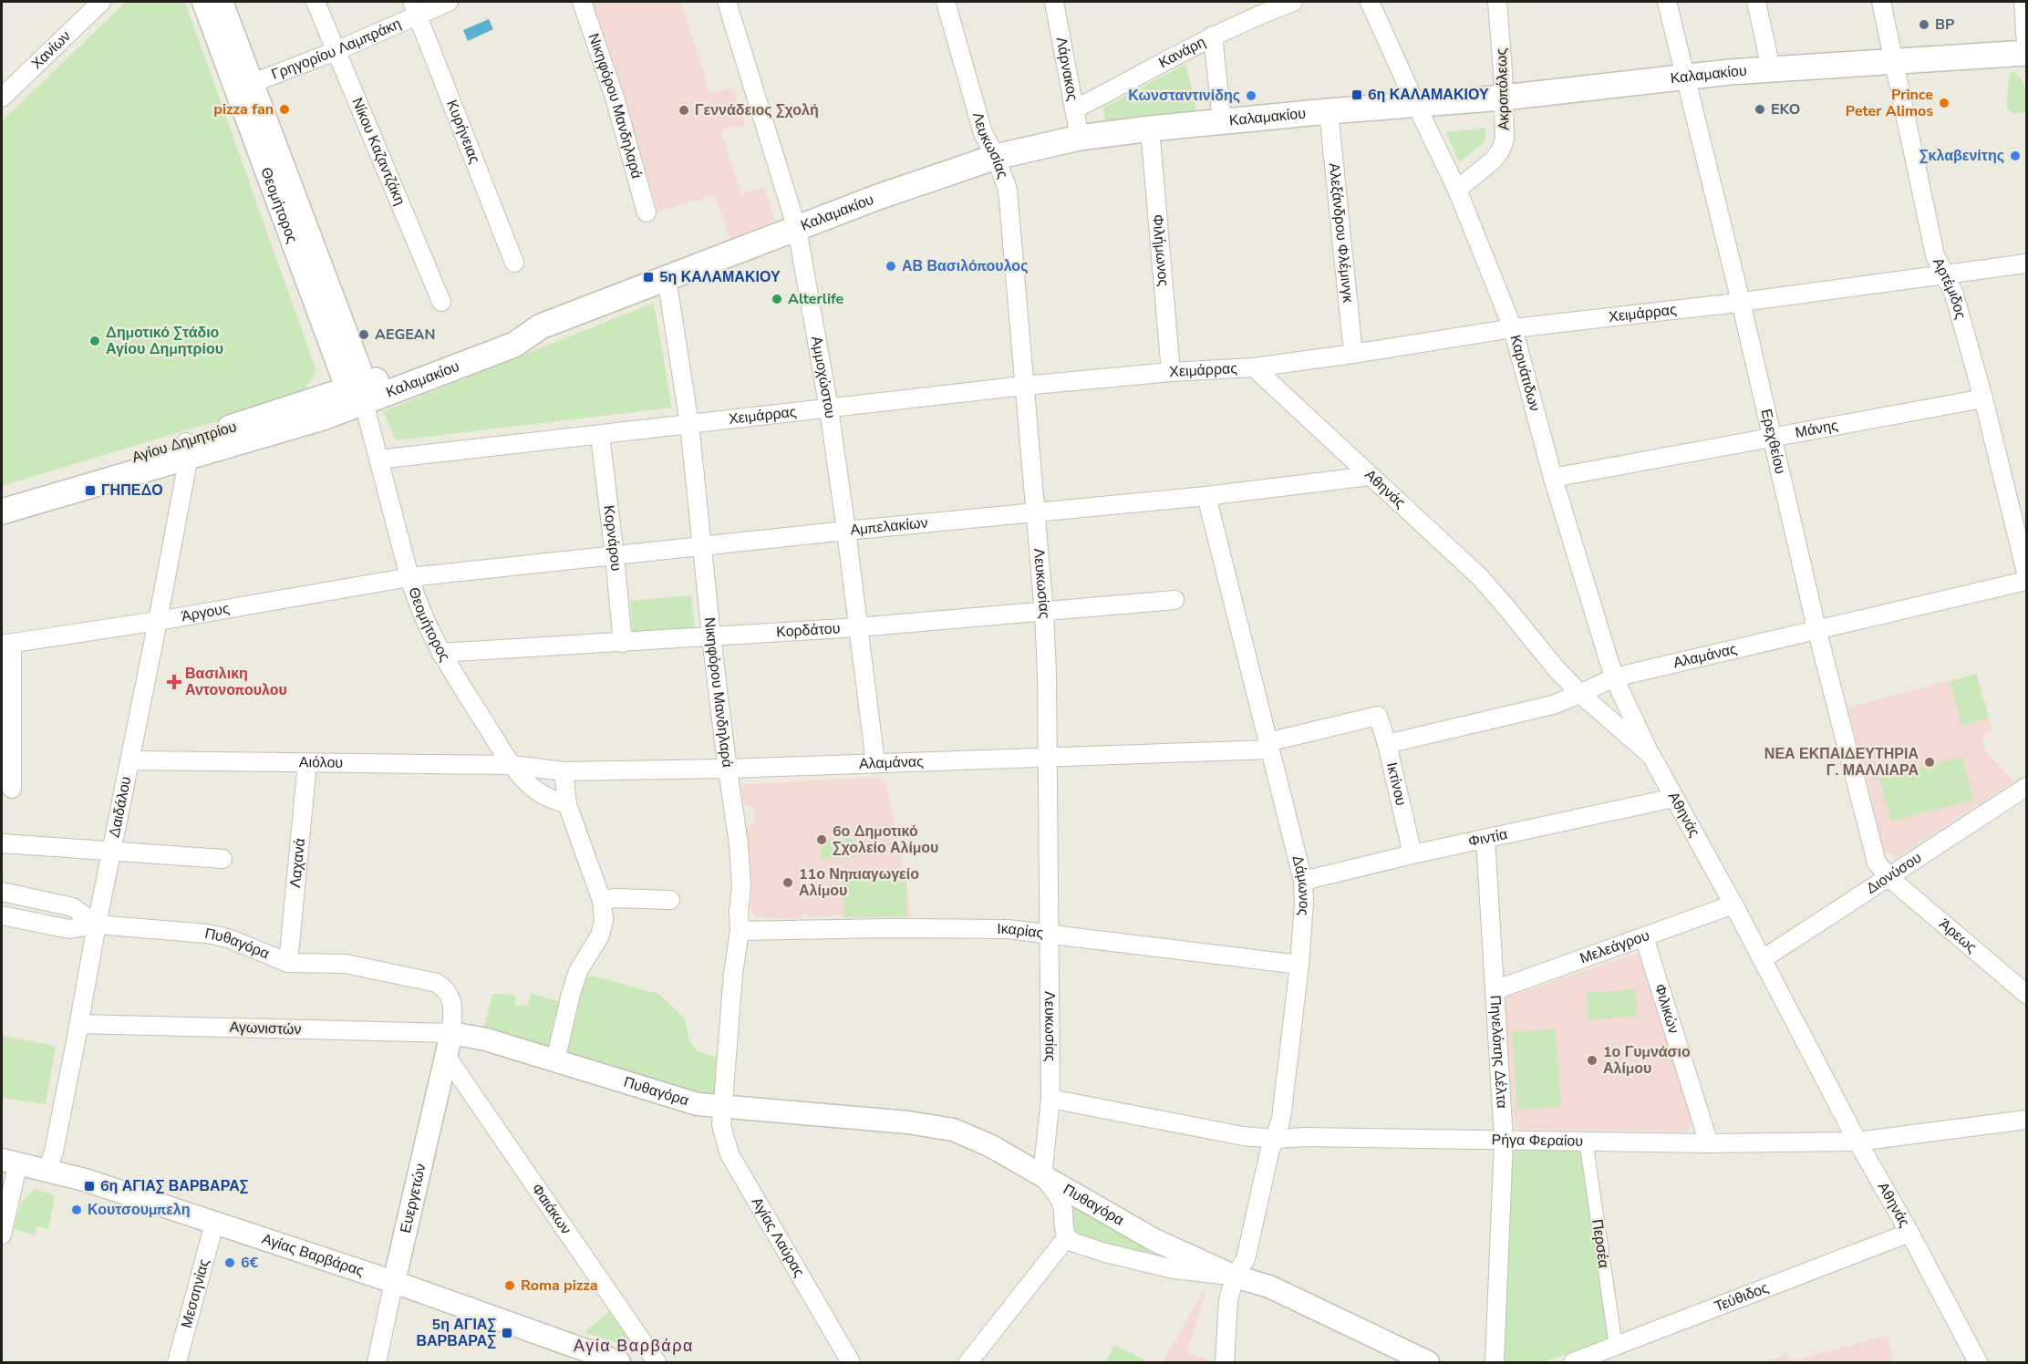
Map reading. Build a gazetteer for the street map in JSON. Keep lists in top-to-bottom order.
{
  "streets": {
    "main road": ["Καλαμακίου", "Αγίου Δημητρίου"],
    "street": [
      "Χανίων",
      "Γρηγορίου Λαμπράκη",
      "Κανάρη",
      "Λάρνακος",
      "Ακροπόλεως",
      "Νικηφόρου Μανδηλαρά",
      "Κυρήνειας",
      "Λευκωσίας",
      "Νίκου Καζαντζάκη",
      "Θεομήτορος",
      "Αλεξάνδρου Φλέμινγκ",
      "Φιλήμωνος",
      "Αρτέμιδος",
      "Χειμάρρας",
      "Καρυάτιδων",
      "Αμμοχώστου",
      "Μάνης",
      "Ερεχθείου",
      "Αθηνάς",
      "Αμπελακίων",
      "Κορνάρου",
      "Άργους",
      "Κορδάτου",
      "Αλαμάνας",
      "Αιόλου",
      "Ικτίνου",
      "Δαιδάλου",
      "Φιντία",
      "Λαχανά",
      "Διονύσου",
      "Δάμωνος",
      "Ικαρίας",
      "Άρεως",
      "Πυθαγόρα",
      "Μελεάγρου",
      "Φιλικών",
      "Αγωνιστών",
      "Πηνελόπης Δέλτα",
      "Ρήγα Φεραίου",
      "Ευεργετών",
      "Φαιάκων",
      "Αγίας Λαύρας",
      "Περσέα",
      "Αγίας Βαρβάρας",
      "Μεσσηνίας",
      "Τεύθιδος"
    ]
  },
  "crossings": [
    ["Γρηγορίου Λαμπράκη", "Κυρήνειας"],
    ["Γρηγορίου Λαμπράκη", "Νίκου Καζαντζάκη"],
    ["Γρηγορίου Λαμπράκη", "Θεομήτορος"],
    ["Κανάρη", "Λάρνακος"],
    ["Λάρνακος", "Καλαμακίου"],
    ["Καλαμακίου", "Ακροπόλεως"],
    ["Καλαμακίου", "Νικηφόρου Μανδηλαρά"],
    ["Καλαμακίου", "Λευκωσίας"],
    ["Καλαμακίου", "Θεομήτορος"],
    ["Καλαμακίου", "Αλεξάνδρου Φλέμινγκ"],
    ["Καλαμακίου", "Φιλήμωνος"],
    ["Καλαμακίου", "Αρτέμιδος"],
    ["Καλαμακίου", "Καρυάτιδων"],
    ["Καλαμακίου", "Αμμοχώστου"],
    ["Καλαμακίου", "Ερεχθείου"],
    ["Καλαμακίου", "Αγίου Δημητρίου"],
    ["Ακροπόλεως", "Καρυάτιδων"],
    ["Νικηφόρου Μανδηλαρά", "Χειμάρρας"],
    ["Νικηφόρου Μανδηλαρά", "Αμπελακίων"],
    ["Νικηφόρου Μανδηλαρά", "Κορδάτου"],
    ["Νικηφόρου Μανδηλαρά", "Αλαμάνας"],
    ["Νικηφόρου Μανδηλαρά", "Ικαρίας"],
    ["Νικηφόρου Μανδηλαρά", "Πυθαγόρα"],
    ["Νικηφόρου Μανδηλαρά", "Αγίας Λαύρας"],
    ["Λευκωσίας", "Χειμάρρας"],
    ["Λευκωσίας", "Αμπελακίων"],
    ["Λευκωσίας", "Κορδάτου"],
    ["Λευκωσίας", "Αλαμάνας"],
    ["Λευκωσίας", "Ικαρίας"],
    ["Λευκωσίας", "Πυθαγόρα"],
    ["Λευκωσίας", "Ρήγα Φεραίου"],
    ["Θεομήτορος", "Χειμάρρας"],
    ["Θεομήτορος", "Αγίου Δημητρίου"],
    ["Θεομήτορος", "Αμπελακίων"],
    ["Θεομήτορος", "Άργους"],
    ["Θεομήτορος", "Κορδάτου"],
    ["Θεομήτορος", "Αλαμάνας"],
    ["Θεομήτορος", "Αιόλου"],
    ["Αλεξάνδρου Φλέμινγκ", "Χειμάρρας"],
    ["Φιλήμωνος", "Χειμάρρας"],
    ["Αρτέμιδος", "Χειμάρρας"],
    ["Αρτέμιδος", "Μάνης"],
    ["Χειμάρρας", "Καρυάτιδων"],
    ["Χειμάρρας", "Αμμοχώστου"],
    ["Χειμάρρας", "Ερεχθείου"],
    ["Χειμάρρας", "Αθηνάς"],
    ["Χειμάρρας", "Κορνάρου"],
    ["Καρυάτιδων", "Μάνης"],
    ["Καρυάτιδων", "Αθηνάς"],
    ["Καρυάτιδων", "Αλαμάνας"],
    ["Αμμοχώστου", "Αμπελακίων"],
    ["Αμμοχώστου", "Κορδάτου"],
    ["Αμμοχώστου", "Αλαμάνας"],
    ["Μάνης", "Ερεχθείου"],
    ["Ερεχθείου", "Αλαμάνας"],
    ["Ερεχθείου", "Διονύσου"],
    ["Ερεχθείου", "Άρεως"],
    ["Αγίου Δημητρίου", "Δαιδάλου"],
    ["Αθηνάς", "Αμπελακίων"],
    ["Αθηνάς", "Αλαμάνας"],
    ["Αθηνάς", "Φιντία"],
    ["Αθηνάς", "Διονύσου"],
    ["Αθηνάς", "Μελεάγρου"],
    ["Αθηνάς", "Ρήγα Φεραίου"],
    ["Αθηνάς", "Τεύθιδος"],
    ["Αμπελακίων", "Κορνάρου"],
    ["Αμπελακίων", "Άργους"],
    ["Αμπελακίων", "Δάμωνος"],
    ["Κορνάρου", "Κορδάτου"],
    ["Άργους", "Δαιδάλου"],
    ["Αλαμάνας", "Αιόλου"],
    ["Αλαμάνας", "Ικτίνου"],
    ["Αλαμάνας", "Δάμωνος"],
    ["Αιόλου", "Δαιδάλου"],
    ["Αιόλου", "Λαχανά"],
    ["Ικτίνου", "Φιντία"],
    ["Δαιδάλου", "Πυθαγόρα"],
    ["Δαιδάλου", "Αγωνιστών"],
    ["Δαιδάλου", "Αγίας Βαρβάρας"],
    ["Φιντία", "Δάμωνος"],
    ["Φιντία", "Πηνελόπης Δέλτα"],
    ["Λαχανά", "Πυθαγόρα"],
    ["Διονύσου", "Άρεως"],
    ["Δάμωνος", "Ικαρίας"],
    ["Δάμωνος", "Πυθαγόρα"],
    ["Δάμωνος", "Ρήγα Φεραίου"],
    ["Πυθαγόρα", "Αγωνιστών"],
    ["Πυθαγόρα", "Ευεργετών"],
    ["Πυθαγόρα", "Αγίας Λαύρας"],
    ["Μελεάγρου", "Φιλικών"],
    ["Μελεάγρου", "Πηνελόπης Δέλτα"],
    ["Φιλικών", "Ρήγα Φεραίου"],
    ["Αγωνιστών", "Ευεργετών"],
    ["Πηνελόπης Δέλτα", "Ρήγα Φεραίου"],
    ["Ρήγα Φεραίου", "Περσέα"],
    ["Ευεργετών", "Φαιάκων"],
    ["Ευεργετών", "Αγίας Βαρβάρας"],
    ["Περσέα", "Τεύθιδος"],
    ["Αγίας Βαρβάρας", "Μεσσηνίας"]
  ],
  "districts": ["Αγία Βαρβάρα"],
  "places": {
    "other": [
      "BP",
      "Κωνσταντινίδης",
      "Prince Peter Alimos",
      "pizza fan",
      "EKO",
      "Γεννάδειος Σχολή",
      "Σκλαβενίτης",
      "ΑΒ Βασιλόπουλος",
      "Alterlife",
      "AEGEAN",
      "Δημοτικό Στάδιο Αγίου Δημητρίου",
      "ΝΕΑ ΕΚΠΑΙΔΕΥΤΗΡΙΑ Γ. ΜΑΛΛΙΑΡΑ",
      "6ο Δημοτικό Σχολείο Αλίμου",
      "11ο Νηπιαγωγείο Αλίμου",
      "1ο Γυμνάσιο Αλίμου",
      "Κουτσουμπελη",
      "6€",
      "Roma pizza"
    ],
    "transit": [
      "6η ΚΑΛΑΜΑΚΙΟΥ",
      "5η ΚΑΛΑΜΑΚΙΟΥ",
      "ΓΗΠΕΔΟ",
      "6η ΑΓΙΑΣ ΒΑΡΒΑΡΑΣ",
      "5η ΑΓΙΑΣ ΒΑΡΒΑΡΑΣ"
    ],
    "health": ["Βασιλικη Αντονοπουλου"]
  }
}
